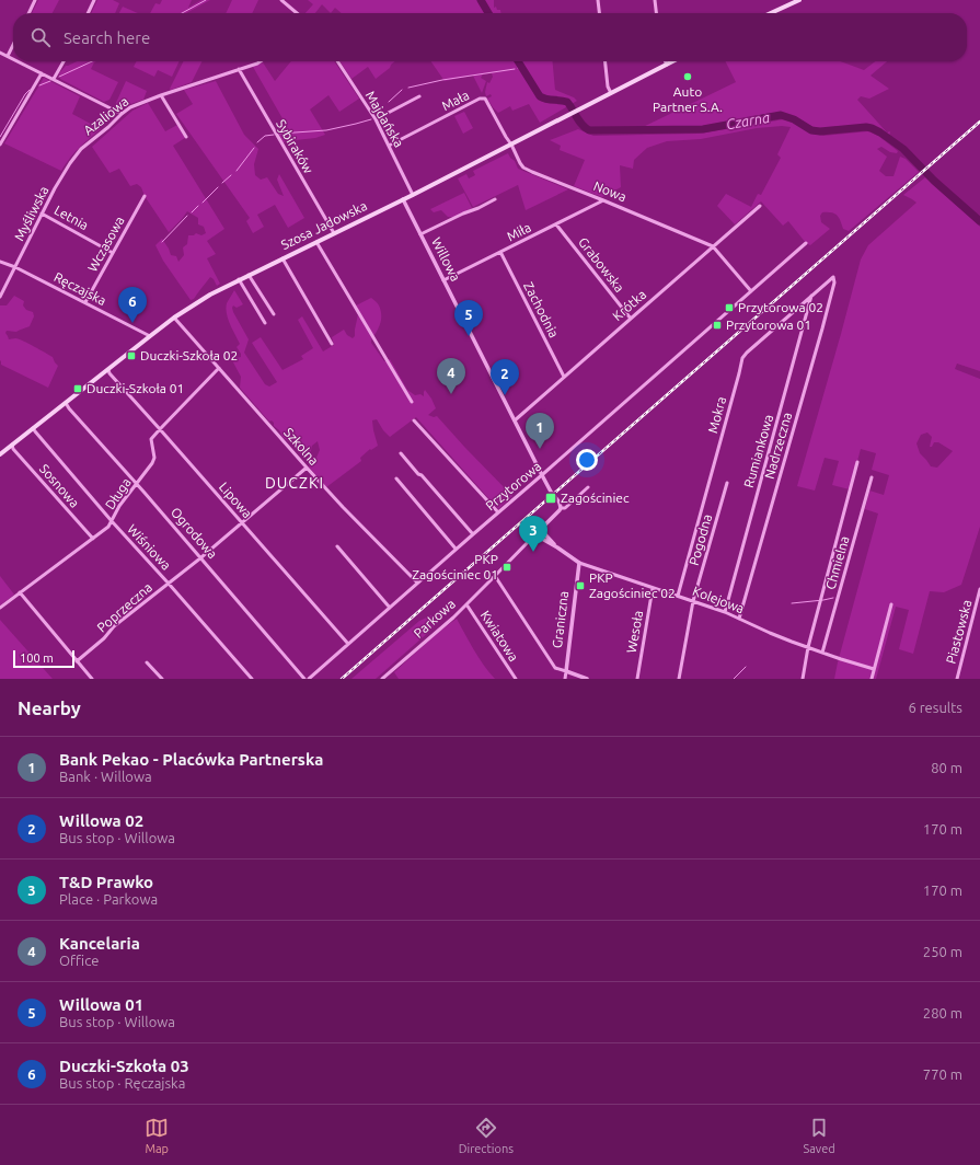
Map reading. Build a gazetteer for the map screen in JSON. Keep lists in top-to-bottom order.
{
  "streets": {
    "main road": ["Szosa Jadowska"],
    "street": [
      "Mała",
      "Azaliowa",
      "Majdańska",
      "Sybiraków",
      "Nowa",
      "Myśliwska",
      "Letnia",
      "Miła",
      "Wczasowa",
      "Willowa",
      "Grabowska",
      "Ręczajska",
      "Krótka",
      "Zachodnia",
      "Mokra",
      "Nadrzeczna",
      "Szkolna",
      "Rumiankowa",
      "Sosnowa",
      "Przytorowa",
      "Długa",
      "Lipowa",
      "Ogrodowa",
      "Pogodna",
      "Wiśniowa",
      "Chmielna",
      "Kolejowa",
      "Poprzeczna",
      "Parkowa",
      "Graniczna",
      "Wesoła",
      "Piastowska",
      "Kwiatowa"
    ]
  },
  "crossings": [
    ["Mała", "Majdańska"],
    ["Mała", "Nowa"],
    ["Mała", "Szosa Jadowska"],
    ["Azaliowa", "Sybiraków"],
    ["Azaliowa", "Myśliwska"],
    ["Majdańska", "Szosa Jadowska"],
    ["Sybiraków", "Szosa Jadowska"],
    ["Nowa", "Szosa Jadowska"],
    ["Nowa", "Miła"],
    ["Nowa", "Krótka"],
    ["Myśliwska", "Letnia"],
    ["Myśliwska", "Ręczajska"],
    ["Letnia", "Wczasowa"],
    ["Szosa Jadowska", "Willowa"],
    ["Szosa Jadowska", "Ręczajska"],
    ["Szosa Jadowska", "Szkolna"],
    ["Szosa Jadowska", "Sosnowa"],
    ["Szosa Jadowska", "Lipowa"],
    ["Szosa Jadowska", "Ogrodowa"],
    ["Szosa Jadowska", "Wiśniowa"],
    ["Miła", "Willowa"],
    ["Miła", "Grabowska"],
    ["Miła", "Zachodnia"],
    ["Wczasowa", "Ręczajska"],
    ["Willowa", "Krótka"],
    ["Willowa", "Przytorowa"],
    ["Grabowska", "Krótka"],
    ["Krótka", "Zachodnia"],
    ["Mokra", "Nadrzeczna"],
    ["Mokra", "Rumiankowa"],
    ["Mokra", "Kolejowa"],
    ["Nadrzeczna", "Kolejowa"],
    ["Szkolna", "Przytorowa"],
    ["Szkolna", "Długa"],
    ["Szkolna", "Poprzeczna"],
    ["Rumiankowa", "Kolejowa"],
    ["Sosnowa", "Długa"],
    ["Przytorowa", "Lipowa"],
    ["Długa", "Lipowa"],
    ["Długa", "Ogrodowa"],
    ["Długa", "Wiśniowa"],
    ["Lipowa", "Poprzeczna"],
    ["Ogrodowa", "Poprzeczna"],
    ["Pogodna", "Kolejowa"],
    ["Wiśniowa", "Poprzeczna"],
    ["Chmielna", "Kolejowa"],
    ["Kolejowa", "Parkowa"],
    ["Kolejowa", "Graniczna"],
    ["Kolejowa", "Wesoła"],
    ["Parkowa", "Kwiatowa"]
  ],
  "districts": ["DUCZKI"],
  "water": ["Czarna"],
  "places": {
    "other": ["Auto Partner S.A."],
    "transit": [
      "Przytorowa 02",
      "Przytorowa 01",
      "Duczki-Szkoła 02",
      "Duczki-Szkoła 01",
      "Zagościniec",
      "PKP Zagościniec 01",
      "PKP Zagościniec 02"
    ]
  },
  "scale_bar": "100 m",
  "page": {
    "search": "Search here",
    "pins": [
      "6",
      "5",
      "4",
      "2",
      "1",
      "3"
    ],
    "scale": "100 m",
    "heading": ["Nearby", "6 results"],
    "list": [
      {
        "mark": "1",
        "name": "Bank Pekao - Placówka Partnerska",
        "note": "Bank · Willowa",
        "value": "80 m"
      },
      {
        "mark": "2",
        "name": "Willowa 02",
        "note": "Bus stop · Willowa",
        "value": "170 m"
      },
      {
        "mark": "3",
        "name": "T&D Prawko",
        "note": "Place · Parkowa",
        "value": "170 m"
      },
      {
        "mark": "4",
        "name": "Kancelaria",
        "note": "Office",
        "value": "250 m"
      },
      {
        "mark": "5",
        "name": "Willowa 01",
        "note": "Bus stop · Willowa",
        "value": "280 m"
      },
      {
        "mark": "6",
        "name": "Duczki-Szkoła 03",
        "note": "Bus stop · Ręczajska",
        "value": "770 m"
      }
    ],
    "nav": ["Map", "Directions", "Saved"]
  }
}
